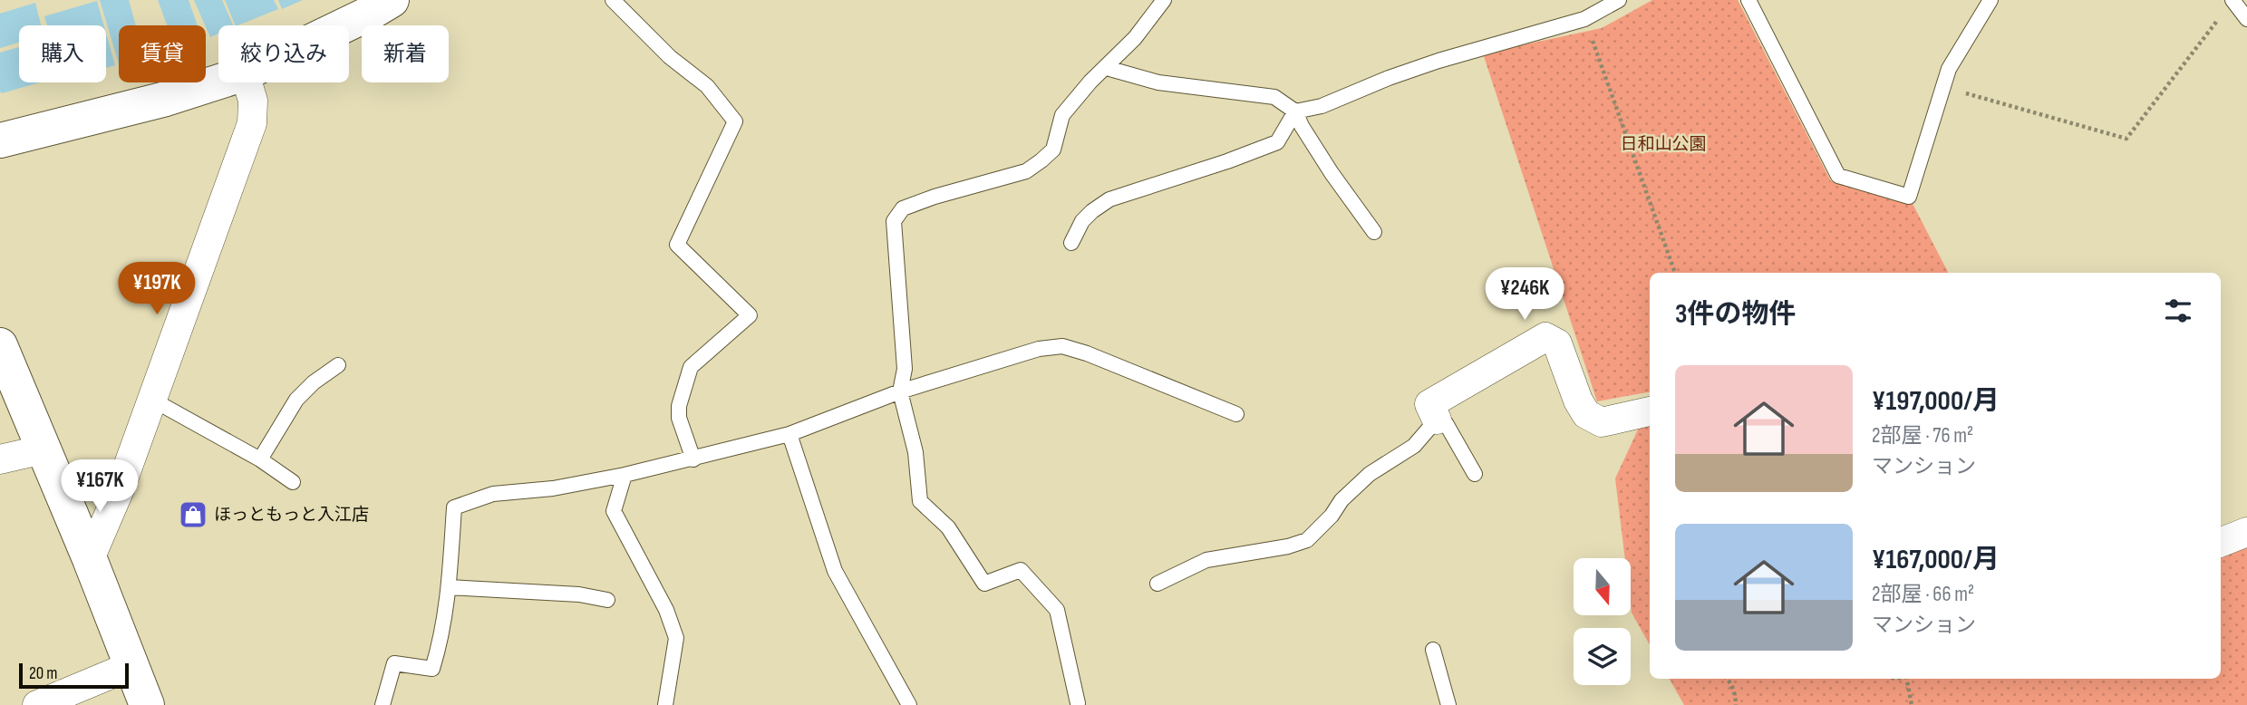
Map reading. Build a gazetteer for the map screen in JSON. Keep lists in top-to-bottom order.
{
  "parks": ["日和山公園"],
  "places": {
    "shop": ["ほっともっと入江店"]
  },
  "scale_bar": "20 m",
  "north": "bottom",
  "page": {
    "chip": [
      "購入",
      "賃貸",
      "絞り込み",
      "新着"
    ],
    "price": ["¥197K", "¥246K", "¥167K"],
    "heading": "3件の物件",
    "list": [
      {
        "name": "¥197,000/月",
        "note": "2部屋 · 76 m² · マンション"
      },
      {
        "name": "¥167,000/月",
        "note": "2部屋 · 66 m² · マンション"
      }
    ],
    "scale": "20 m"
  }
}
